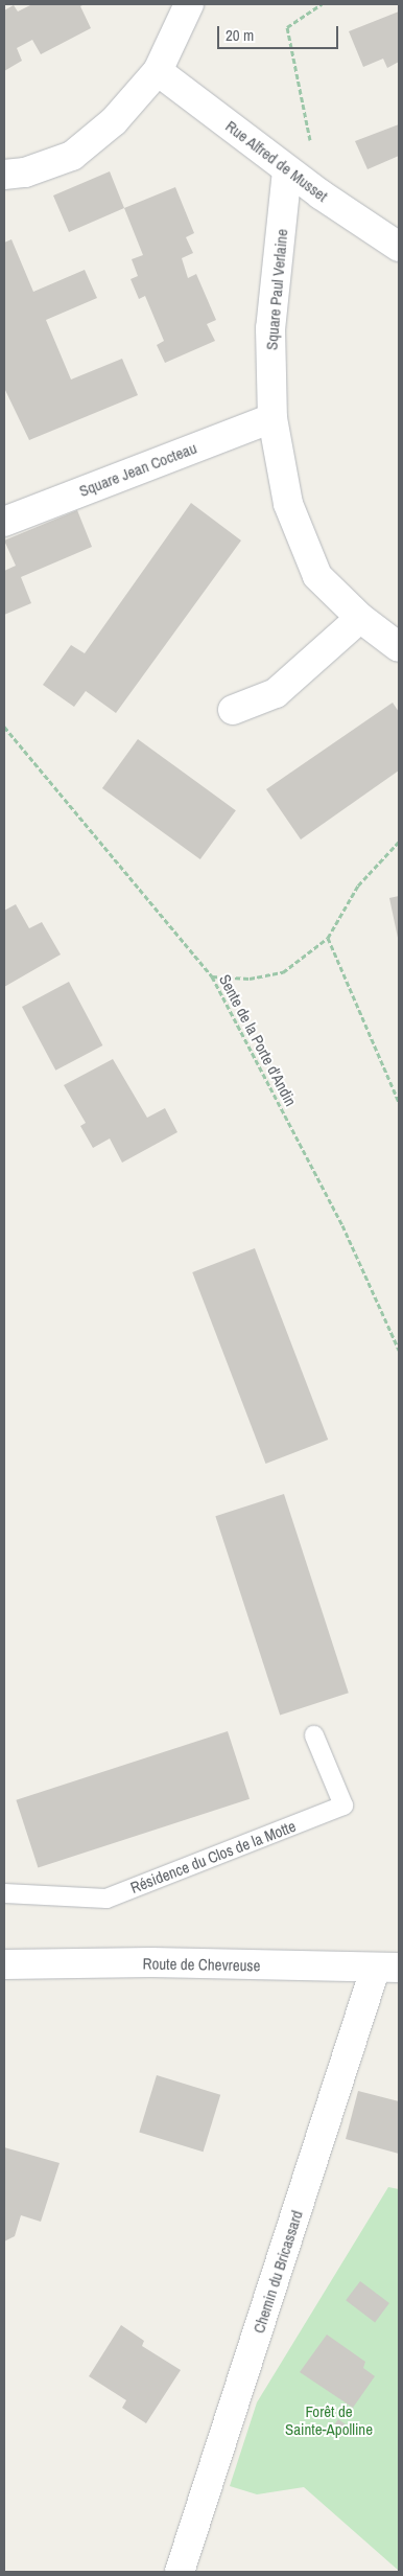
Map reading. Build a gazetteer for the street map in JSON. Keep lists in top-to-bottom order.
{
  "streets": {
    "street": [
      "Rue Alfred de Musset",
      "Square Paul Verlaine",
      "Square Jean Cocteau",
      "Route de Chevreuse",
      "Chemin du Bricassard"
    ],
    "lane": ["Résidence du Clos de la Motte"],
    "path": ["Sente de la Porte d'Andin"]
  },
  "crossings": [
    ["Rue Alfred de Musset", "Square Paul Verlaine"],
    ["Square Paul Verlaine", "Square Jean Cocteau"],
    ["Route de Chevreuse", "Chemin du Bricassard"]
  ],
  "parks": ["Forêt de Sainte-Apolline"],
  "scale_bar": "20 m"
}
